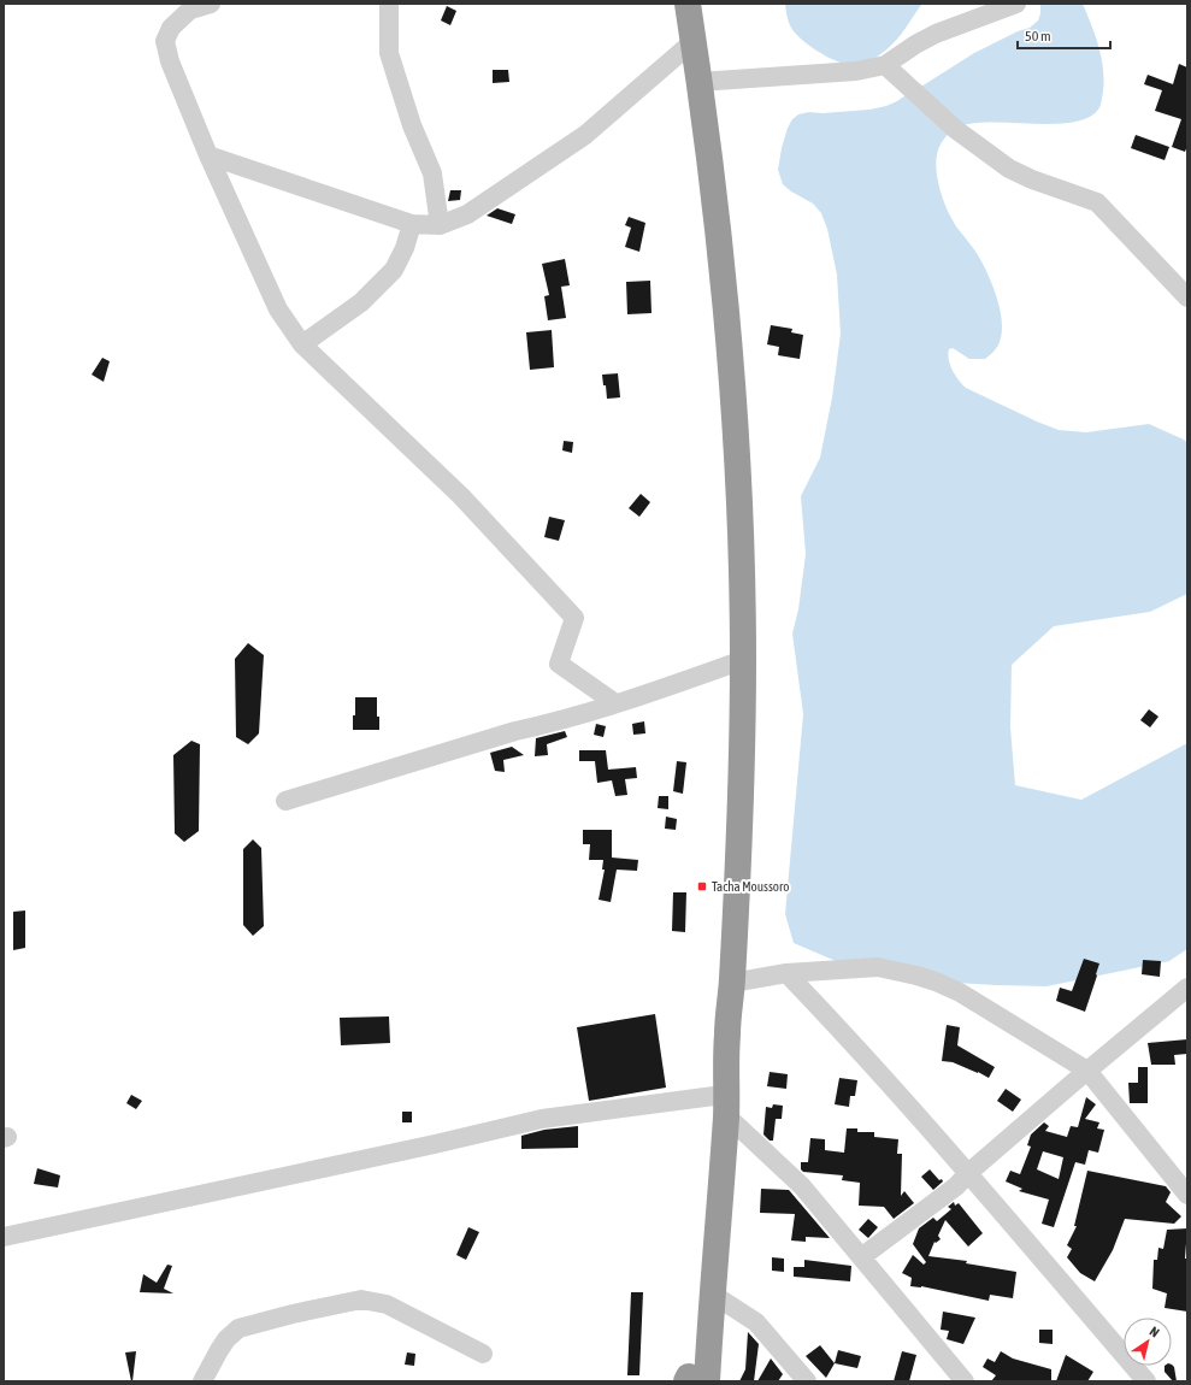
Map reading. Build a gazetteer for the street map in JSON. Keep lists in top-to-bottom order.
{
  "places": {
    "transit": ["Tacha Moussoro"]
  },
  "scale_bar": "50 m",
  "north": "top right"
}
